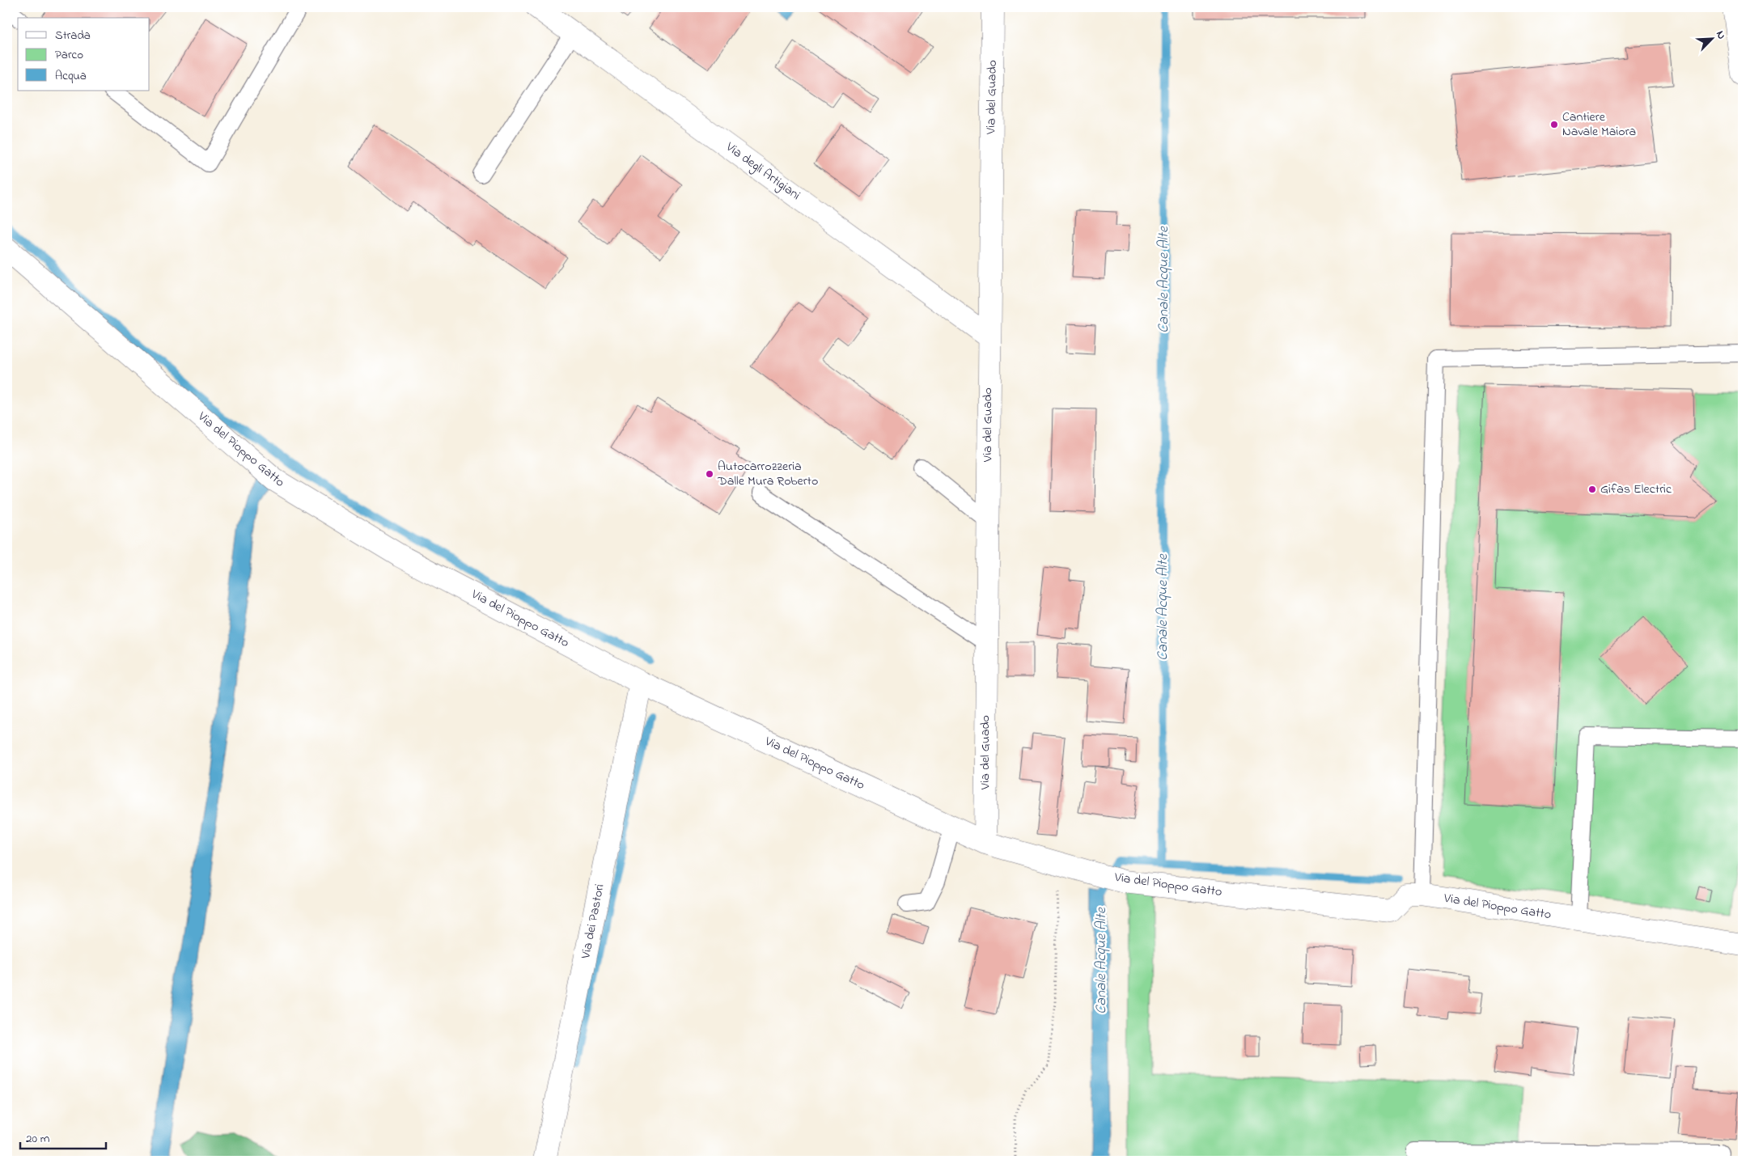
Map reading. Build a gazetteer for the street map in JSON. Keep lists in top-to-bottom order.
{
  "streets": {
    "street": [
      "Via del Guado",
      "Via degli Artigiani",
      "Via del Pioppo Gatto",
      "Via dei Pastori"
    ]
  },
  "crossings": [
    ["Via del Guado", "Via degli Artigiani"],
    ["Via del Guado", "Via del Pioppo Gatto"],
    ["Via del Pioppo Gatto", "Via dei Pastori"]
  ],
  "water": ["Canale Acque Alte"],
  "places": ["Cantiere Navale Maiora", "Autocarrozzeria Dalle Mura Roberto", "Gifas Electric"],
  "legend": ["Strada", "Parco", "Acqua"],
  "scale_bar": "20 m",
  "north": "top right"
}
